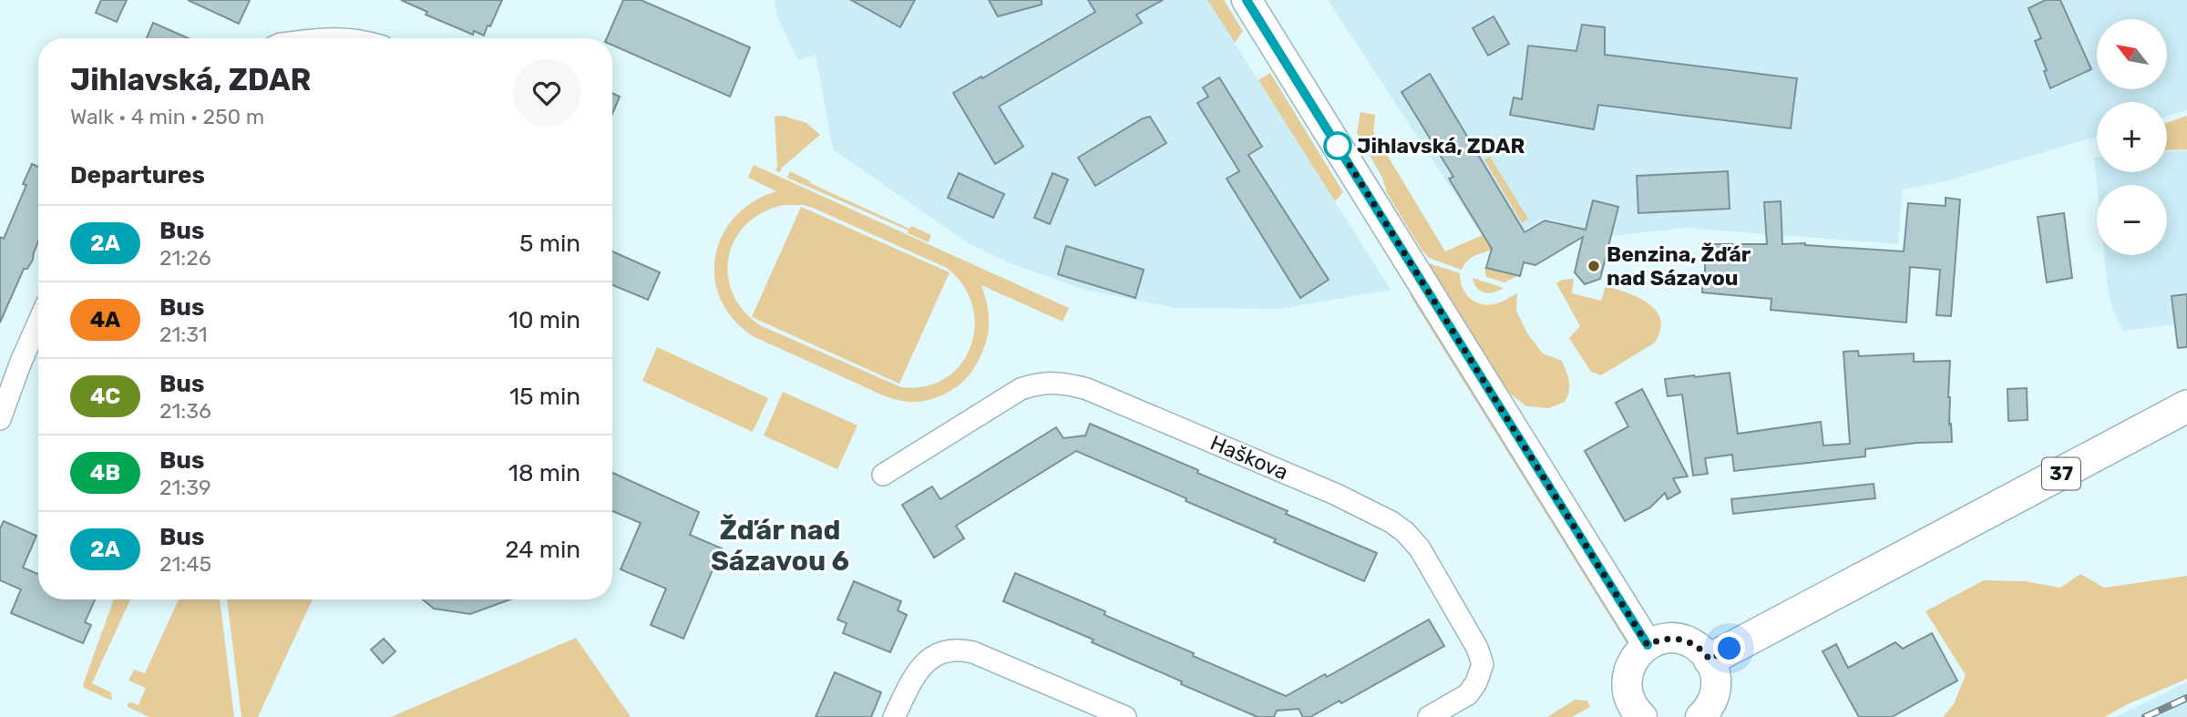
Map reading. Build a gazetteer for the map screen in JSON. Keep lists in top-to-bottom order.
{
  "streets": {
    "main road": ["37"],
    "street": ["Haškova"]
  },
  "districts": ["Žďár nad Sázavou 6"],
  "places": ["Jihlavská, ZDAR", "Benzina, Žďár nad Sázavou"],
  "lines": ["bus line 2A"],
  "north": "top left",
  "page": {
    "map_buttons": ["+", "−"],
    "heading": [
      ["Jihlavská, ZDAR", "Walk · 4 min · 250 m"],
      "Departures"
    ],
    "list": [
      {
        "mark": "2A",
        "name": "Bus",
        "note": "21:26",
        "value": "5 min"
      },
      {
        "mark": "4A",
        "name": "Bus",
        "note": "21:31",
        "value": "10 min"
      },
      {
        "mark": "4C",
        "name": "Bus",
        "note": "21:36",
        "value": "15 min"
      },
      {
        "mark": "4B",
        "name": "Bus",
        "note": "21:39",
        "value": "18 min"
      },
      {
        "mark": "2A",
        "name": "Bus",
        "note": "21:45",
        "value": "24 min"
      }
    ]
  }
}
